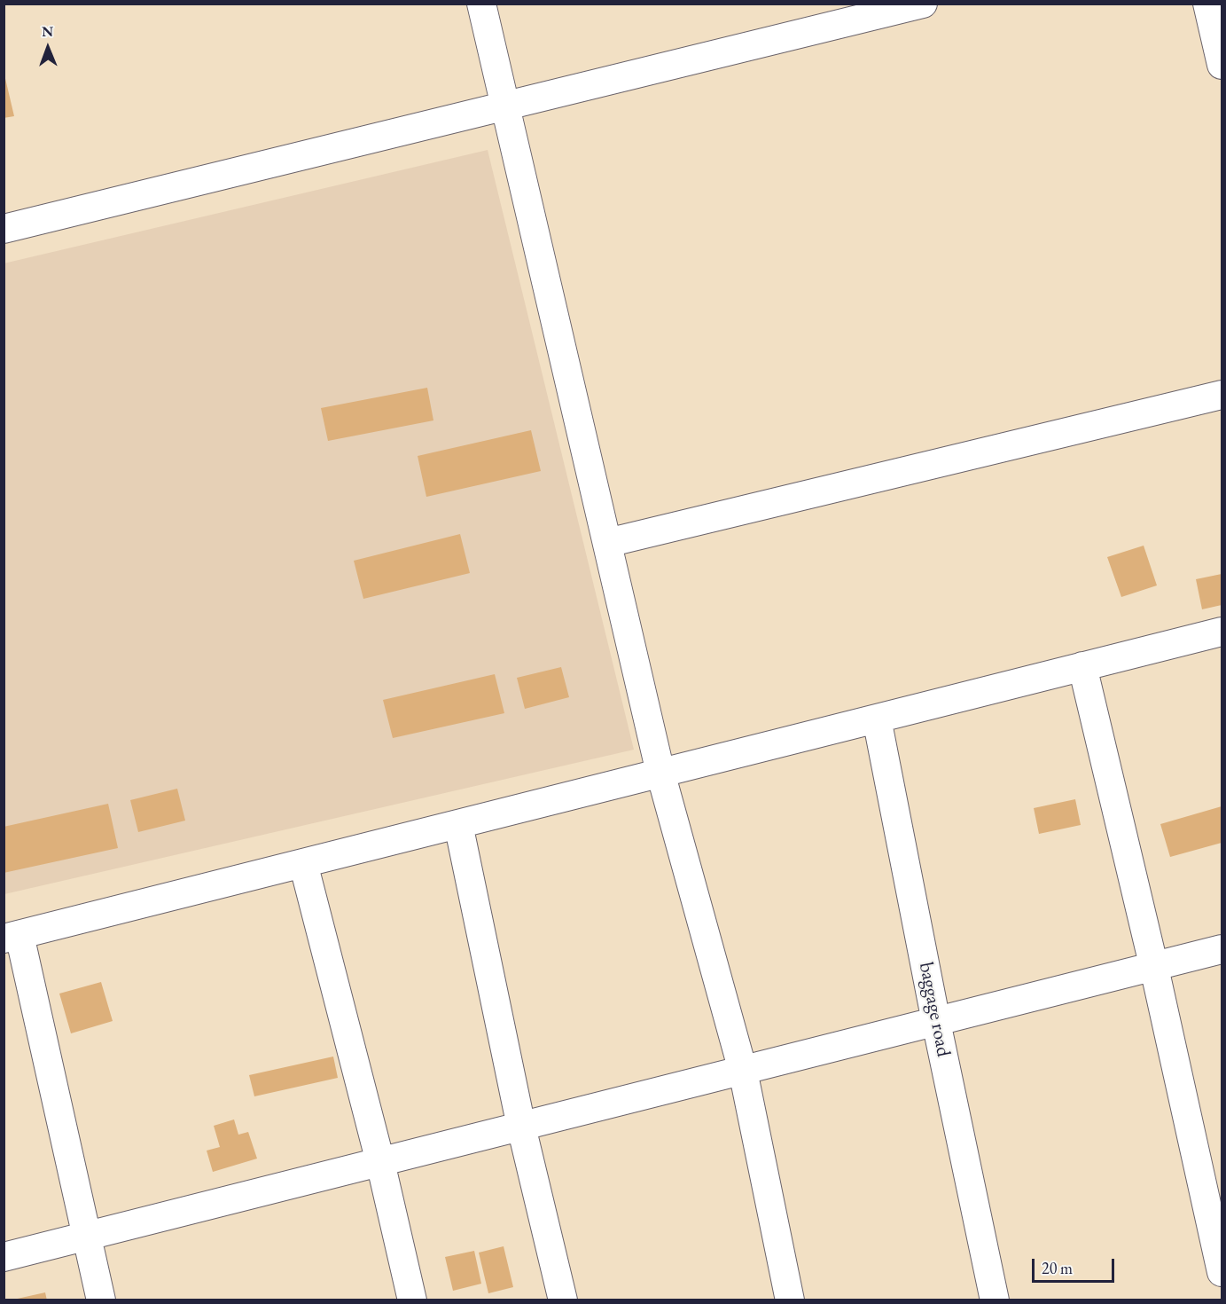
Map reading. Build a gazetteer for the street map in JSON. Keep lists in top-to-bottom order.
{
  "streets": {
    "street": ["baggage road"]
  },
  "scale_bar": "20 m",
  "north": "top"
}
